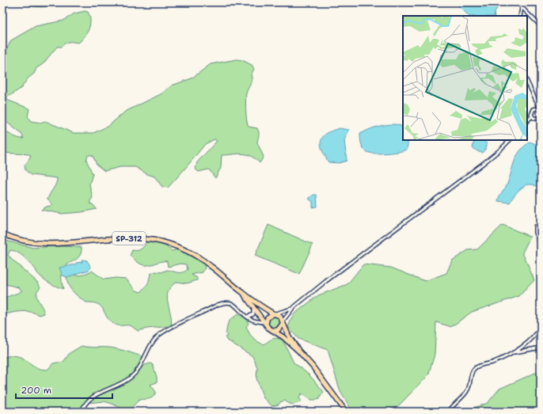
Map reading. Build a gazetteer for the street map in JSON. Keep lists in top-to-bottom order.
{
  "streets": {
    "main road": ["SP-312"]
  },
  "scale_bar": "200 m"
}
